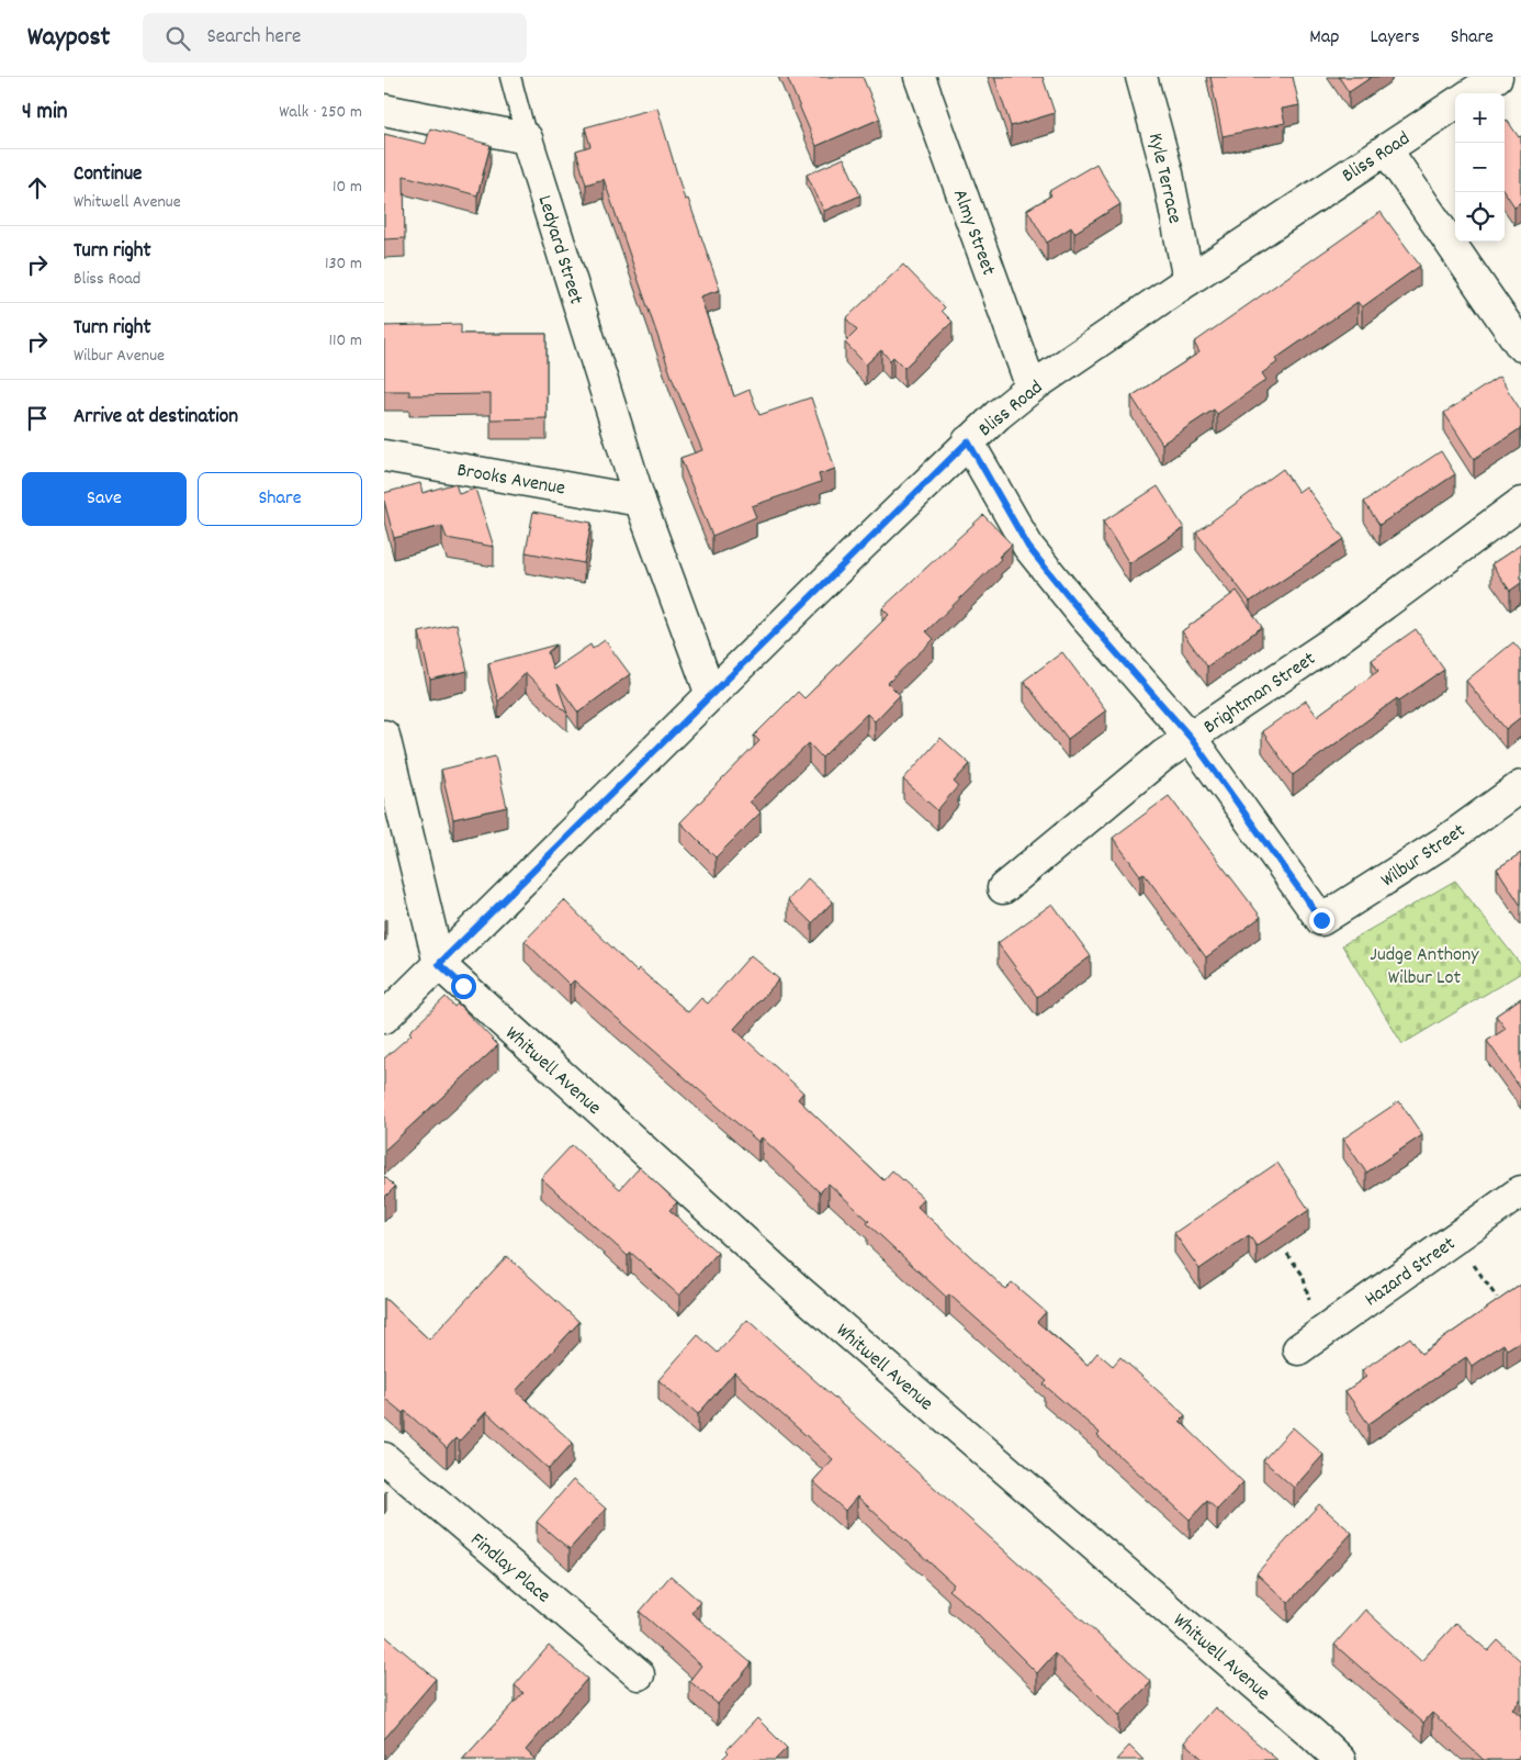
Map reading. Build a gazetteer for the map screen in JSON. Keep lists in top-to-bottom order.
{
  "streets": {
    "street": [
      "Bliss Road",
      "Kyle Terrace",
      "Almy Street",
      "Ledyard Street",
      "Brooks Avenue",
      "Brightman Street",
      "Wilbur Street",
      "Whitwell Avenue",
      "Hazard Street",
      "Findlay Place"
    ]
  },
  "crossings": [
    ["Bliss Road", "Kyle Terrace"],
    ["Bliss Road", "Almy Street"],
    ["Bliss Road", "Ledyard Street"],
    ["Bliss Road", "Whitwell Avenue"],
    ["Ledyard Street", "Brooks Avenue"],
    ["Brightman Street", "Wilbur Street"]
  ],
  "parks": ["Judge Anthony Wilbur Lot"],
  "page": {
    "header": "Waypost",
    "search": "Search here",
    "nav": ["Map", "Layers", "Share"],
    "heading": ["4 min", "Walk · 250 m"],
    "map_buttons": ["+", "−"],
    "list": [
      ["Continue", "Whitwell Avenue", "10 m"],
      ["Turn right", "Bliss Road", "130 m"],
      ["Turn right", "Wilbur Avenue", "110 m"],
      "Arrive at destination"
    ],
    "buttons": ["Save", "Share"]
  }
}
